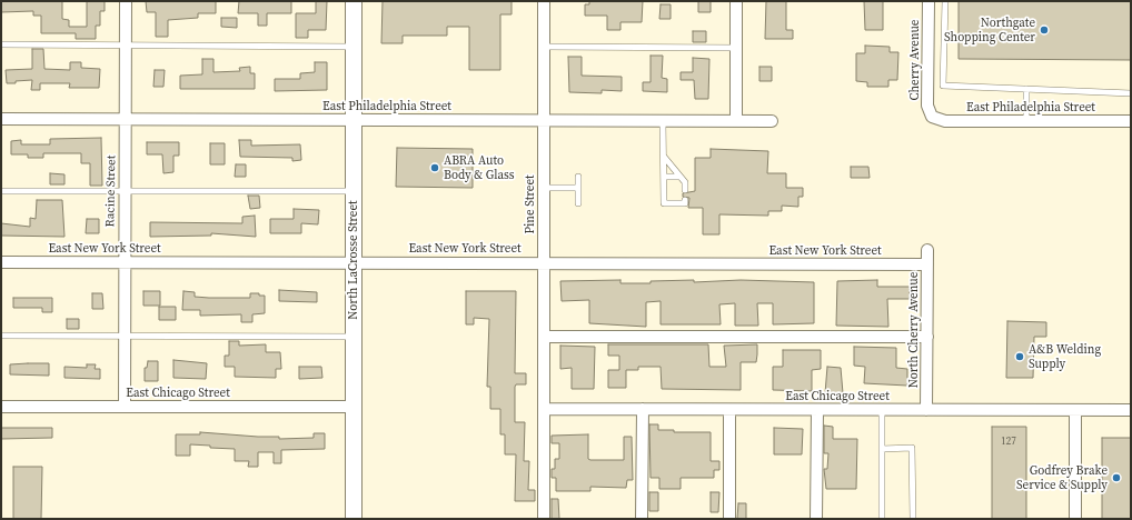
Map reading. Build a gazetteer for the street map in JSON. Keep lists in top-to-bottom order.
{
  "streets": {
    "main road": ["North LaCrosse Street"],
    "street": [
      "Cherry Avenue",
      "East Philadelphia Street",
      "Racine Street",
      "Pine Street",
      "East New York Street",
      "North Cherry Avenue",
      "East Chicago Street"
    ]
  },
  "crossings": [
    ["Cherry Avenue", "East Philadelphia Street"],
    ["East Philadelphia Street", "Racine Street"],
    ["East Philadelphia Street", "Pine Street"],
    ["East Philadelphia Street", "North LaCrosse Street"],
    ["Racine Street", "East New York Street"],
    ["Racine Street", "East Chicago Street"],
    ["Pine Street", "East New York Street"],
    ["Pine Street", "East Chicago Street"],
    ["East New York Street", "North LaCrosse Street"],
    ["East New York Street", "North Cherry Avenue"],
    ["North LaCrosse Street", "East Chicago Street"],
    ["North Cherry Avenue", "East Chicago Street"]
  ],
  "places": [
    "Northgate Shopping Center",
    "ABRA Auto Body & Glass",
    "A&B Welding Supply",
    "Godfrey Brake Service & Supply"
  ],
  "house_numbers": ["127"]
}
